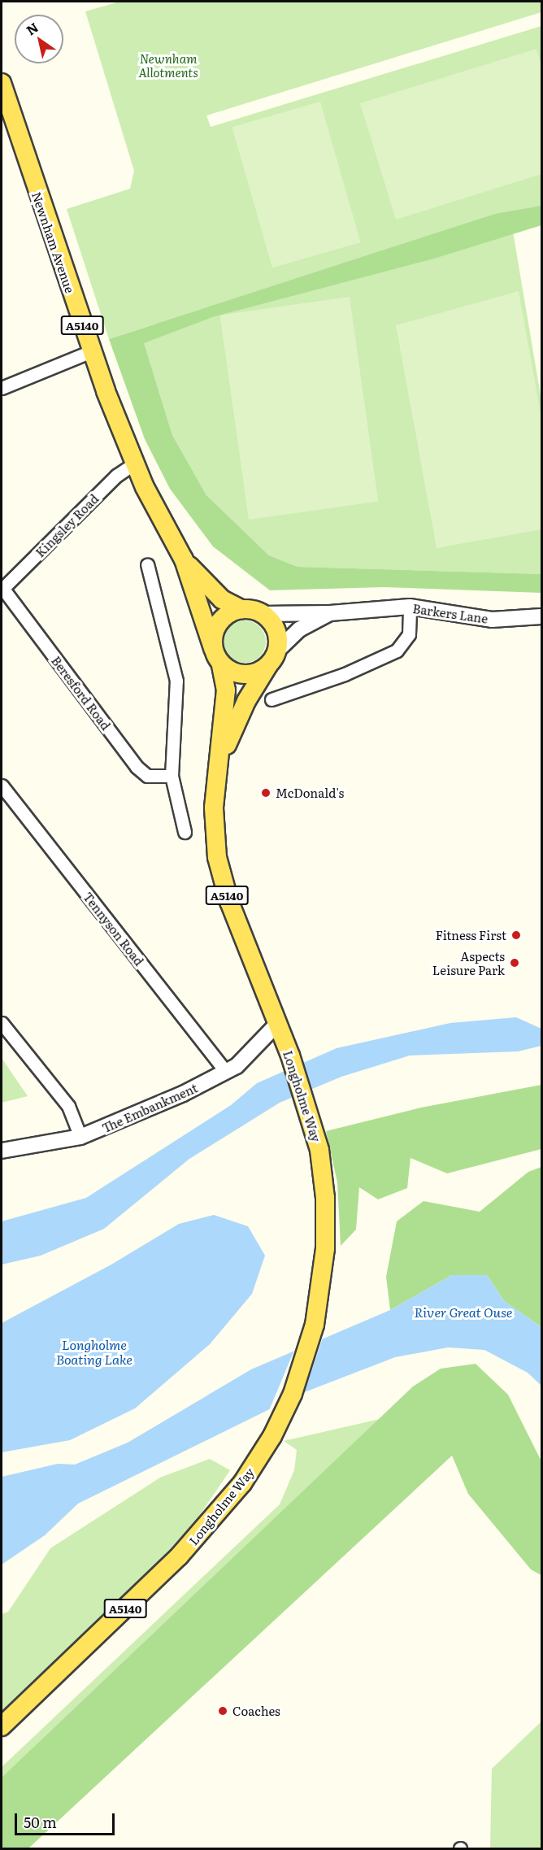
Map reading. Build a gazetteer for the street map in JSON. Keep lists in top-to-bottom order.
{
  "streets": {
    "main road": ["Newnham Avenue", "A5140", "Longholme Way"],
    "street": [
      "Kingsley Road",
      "Barkers Lane",
      "Beresford Road",
      "Tennyson Road",
      "The Embankment"
    ]
  },
  "crossings": [
    ["Newnham Avenue", "A5140"],
    ["Newnham Avenue", "Kingsley Road"],
    ["Newnham Avenue", "Barkers Lane"],
    ["A5140", "Barkers Lane"],
    ["A5140", "Longholme Way"],
    ["A5140", "The Embankment"],
    ["Kingsley Road", "Beresford Road"],
    ["Tennyson Road", "The Embankment"],
    ["Longholme Way", "The Embankment"]
  ],
  "water": ["River Great Ouse", "Longholme Boating Lake"],
  "parks": ["Newnham Allotments"],
  "places": [
    "McDonald's",
    "Fitness First",
    "Aspects Leisure Park",
    "Coaches"
  ],
  "scale_bar": "50 m",
  "north": "top left"
}
